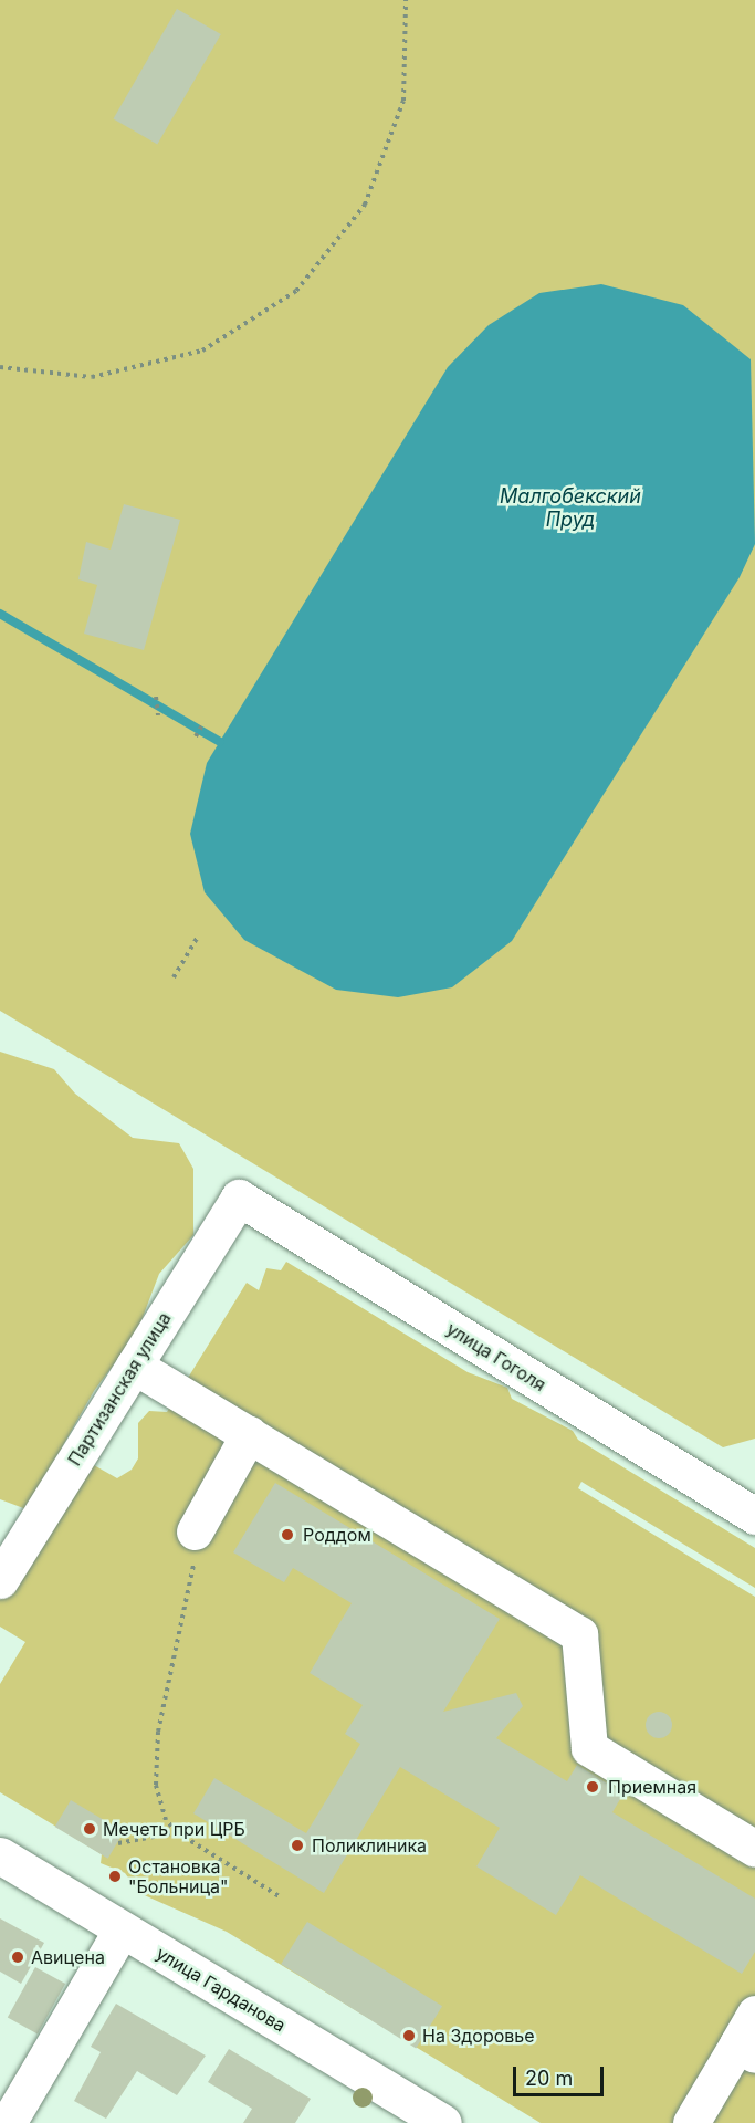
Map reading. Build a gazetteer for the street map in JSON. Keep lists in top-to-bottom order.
{
  "streets": {
    "street": ["улица Гоголя", "Партизанская улица", "улица Гарданова"]
  },
  "crossings": [
    ["улица Гоголя", "Партизанская улица"]
  ],
  "water": ["Малгобекский Пруд"],
  "places": [
    "Роддом",
    "Приемная",
    "Мечеть при ЦРБ",
    "Поликлиника",
    "Остановка \"Больница\"",
    "Авицена",
    "На Здоровье"
  ],
  "scale_bar": "20 m"
}
